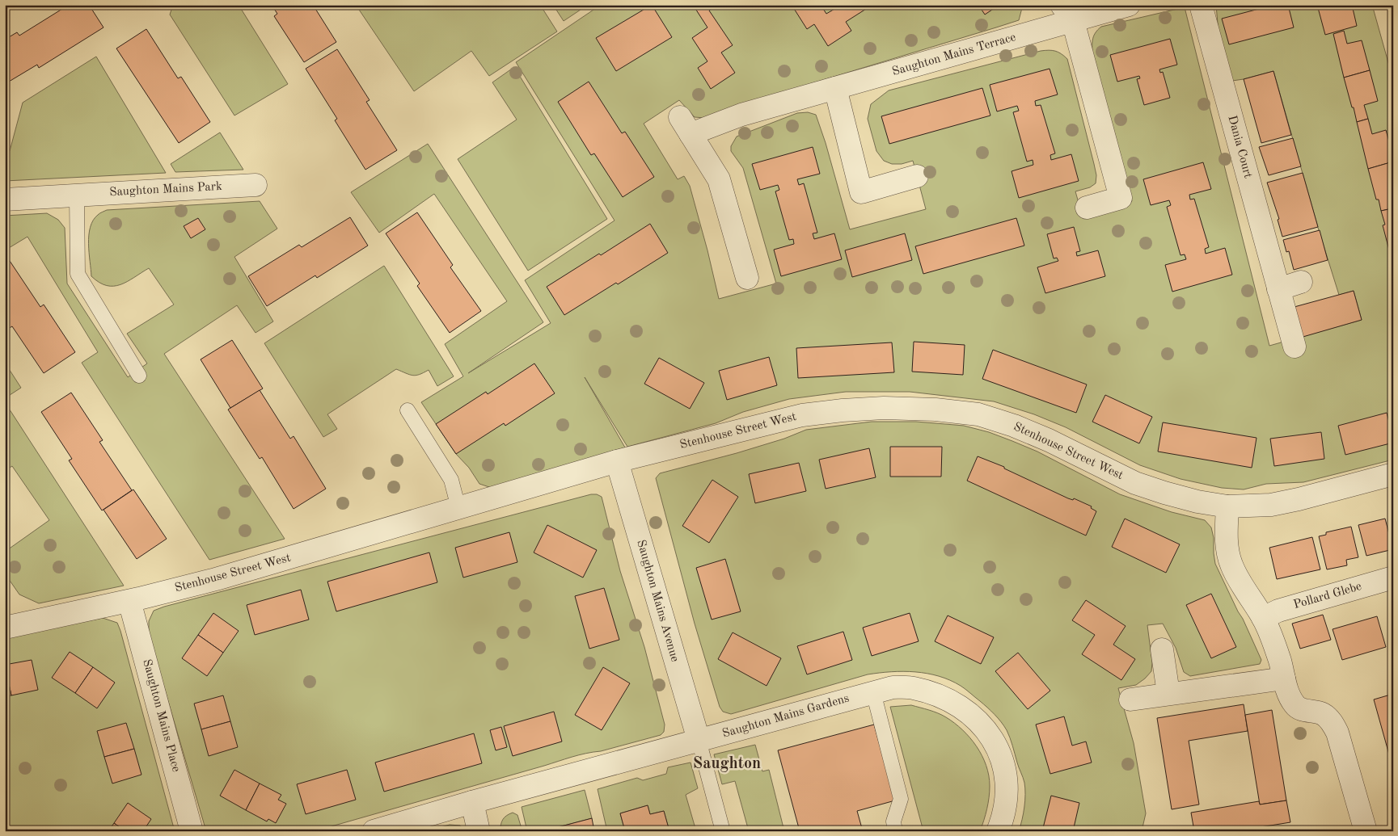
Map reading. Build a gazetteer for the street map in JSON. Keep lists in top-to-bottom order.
{
  "streets": {
    "street": [
      "Saughton Mains Terrace",
      "Dania Court",
      "Saughton Mains Park",
      "Stenhouse Street West",
      "Pollard Glebe",
      "Saughton Mains Avenue",
      "Saughton Mains Place",
      "Saughton Mains Gardens"
    ]
  },
  "crossings": [
    ["Stenhouse Street West", "Saughton Mains Avenue"],
    ["Stenhouse Street West", "Saughton Mains Place"],
    ["Saughton Mains Avenue", "Saughton Mains Gardens"]
  ],
  "districts": ["Saughton"]
}
